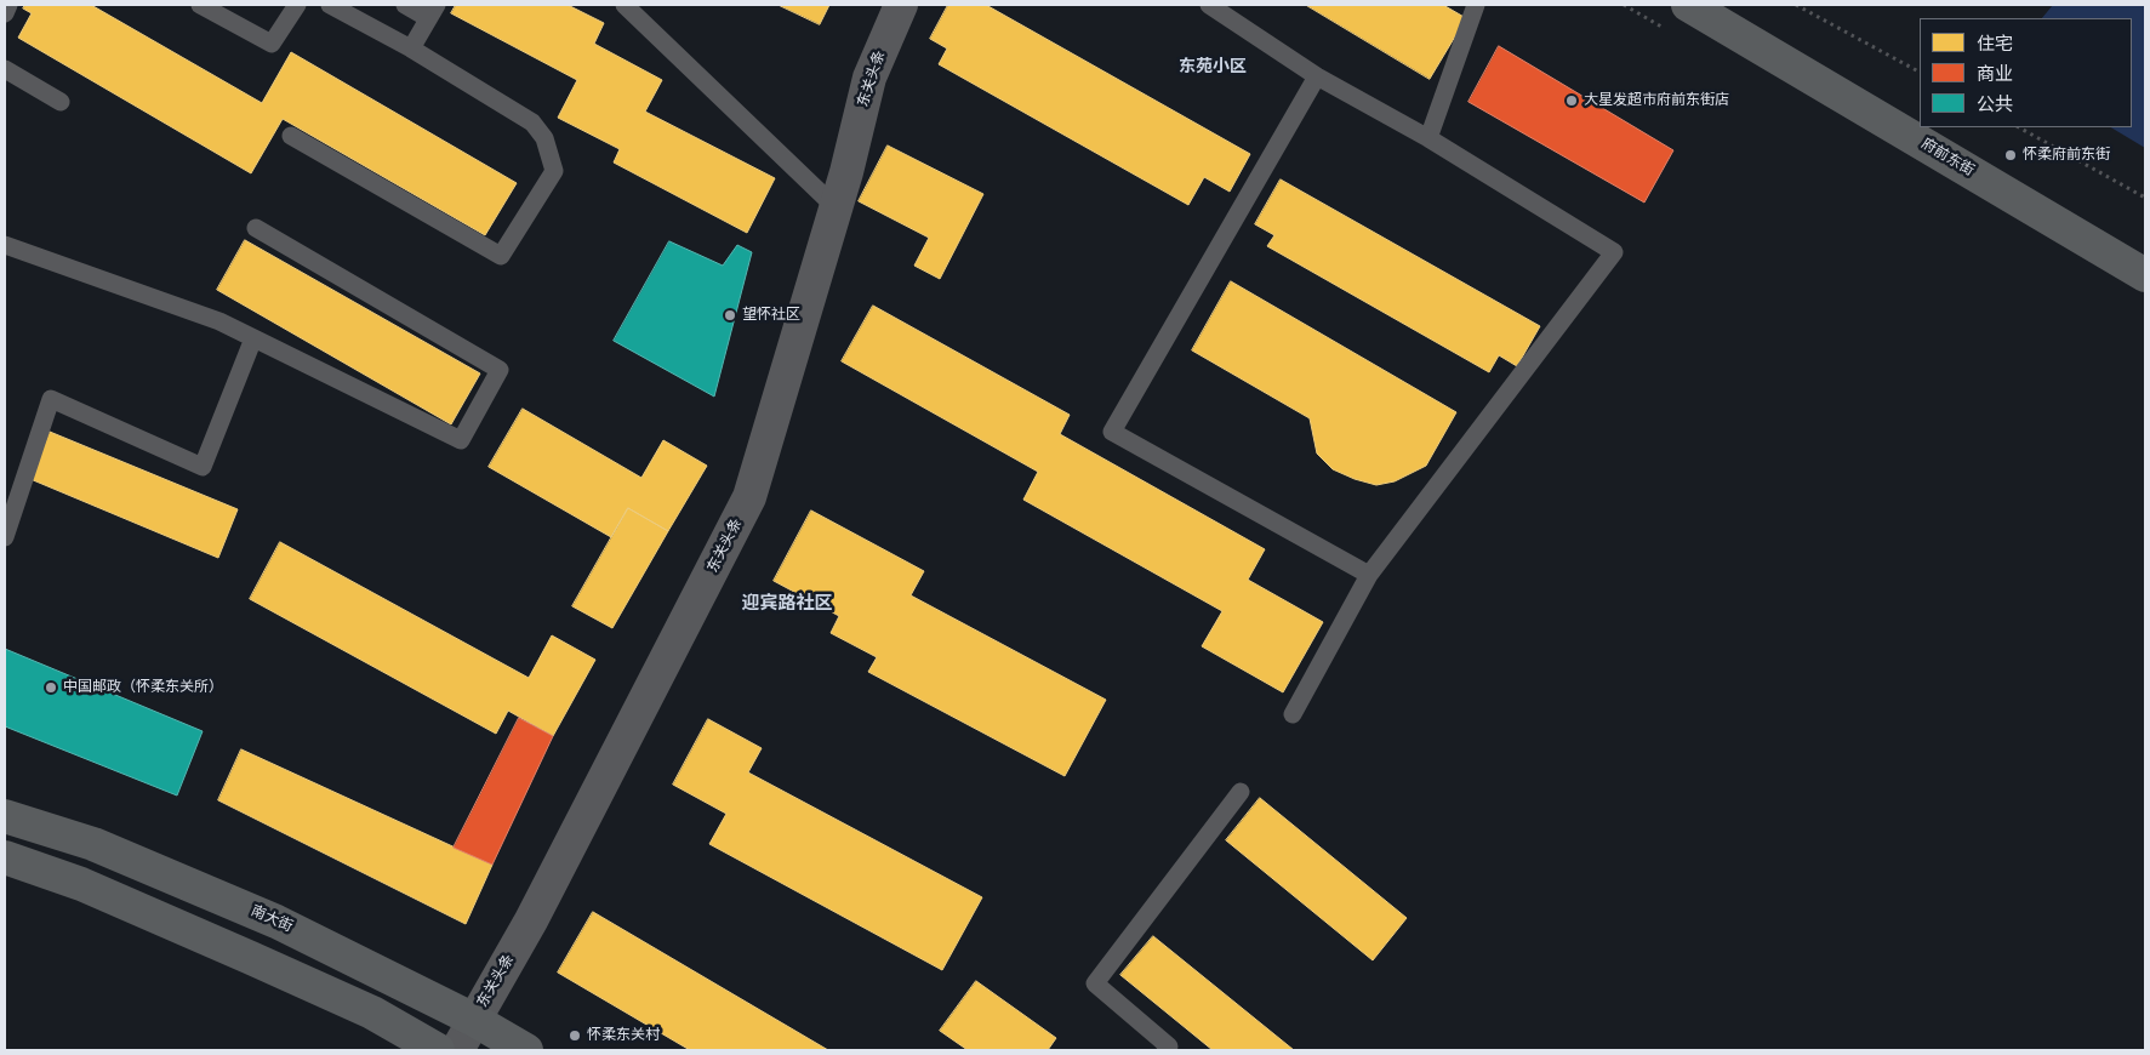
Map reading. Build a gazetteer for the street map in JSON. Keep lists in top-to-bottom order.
{
  "streets": {
    "main road": ["府前东街", "南大街"],
    "street": ["东关头条"]
  },
  "crossings": [
    ["东关头条", "南大街"]
  ],
  "districts": ["东苑小区", "迎宾路社区"],
  "places": [
    "大星发超市府前东街店",
    "怀柔府前东街",
    "望怀社区",
    "中国邮政（怀柔东关所）",
    "怀柔东关村"
  ],
  "legend": ["住宅", "商业", "公共"]
}
